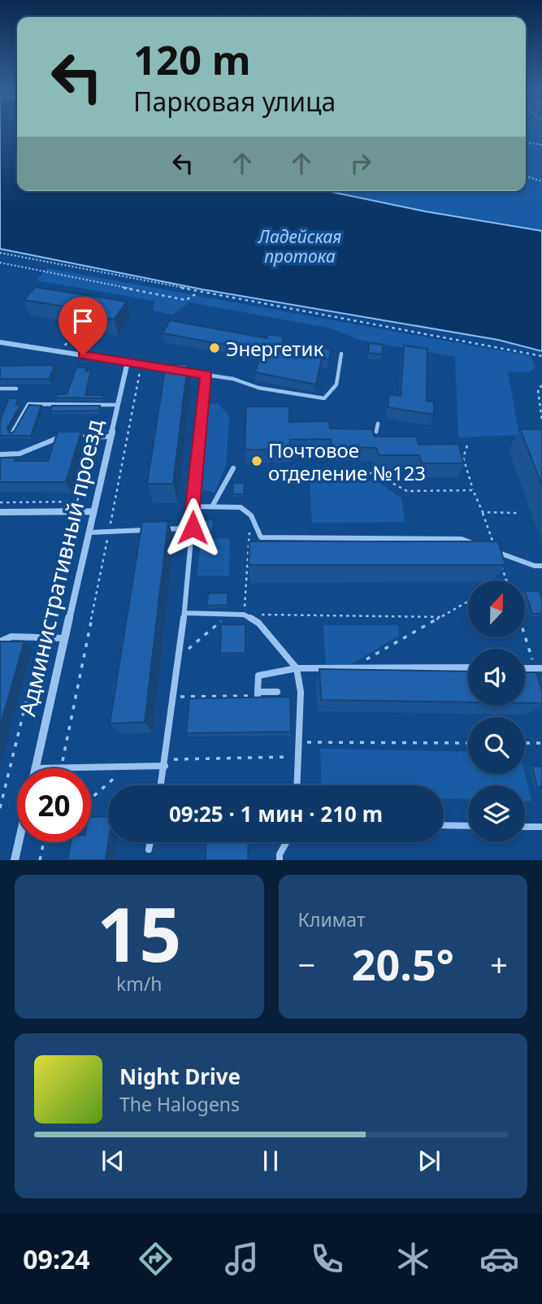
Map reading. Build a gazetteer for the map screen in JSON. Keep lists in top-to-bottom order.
{
  "streets": {
    "street": ["Административный проезд"]
  },
  "water": ["Ладейская протока"],
  "places": ["Энергетик", "Почтовое отделение №123"],
  "north": "top",
  "page": {
    "turn": ["120 m", "Парковая улица"],
    "limit": "20",
    "trip": "09:25 · 1 мин · 210 m",
    "tile": [
      ["15", "km/h"],
      "Климат"
    ],
    "heat": ["−", "20.5°", "+"],
    "song": ["Night Drive", "The Halogens"],
    "tabs": "09:24"
  }
}
